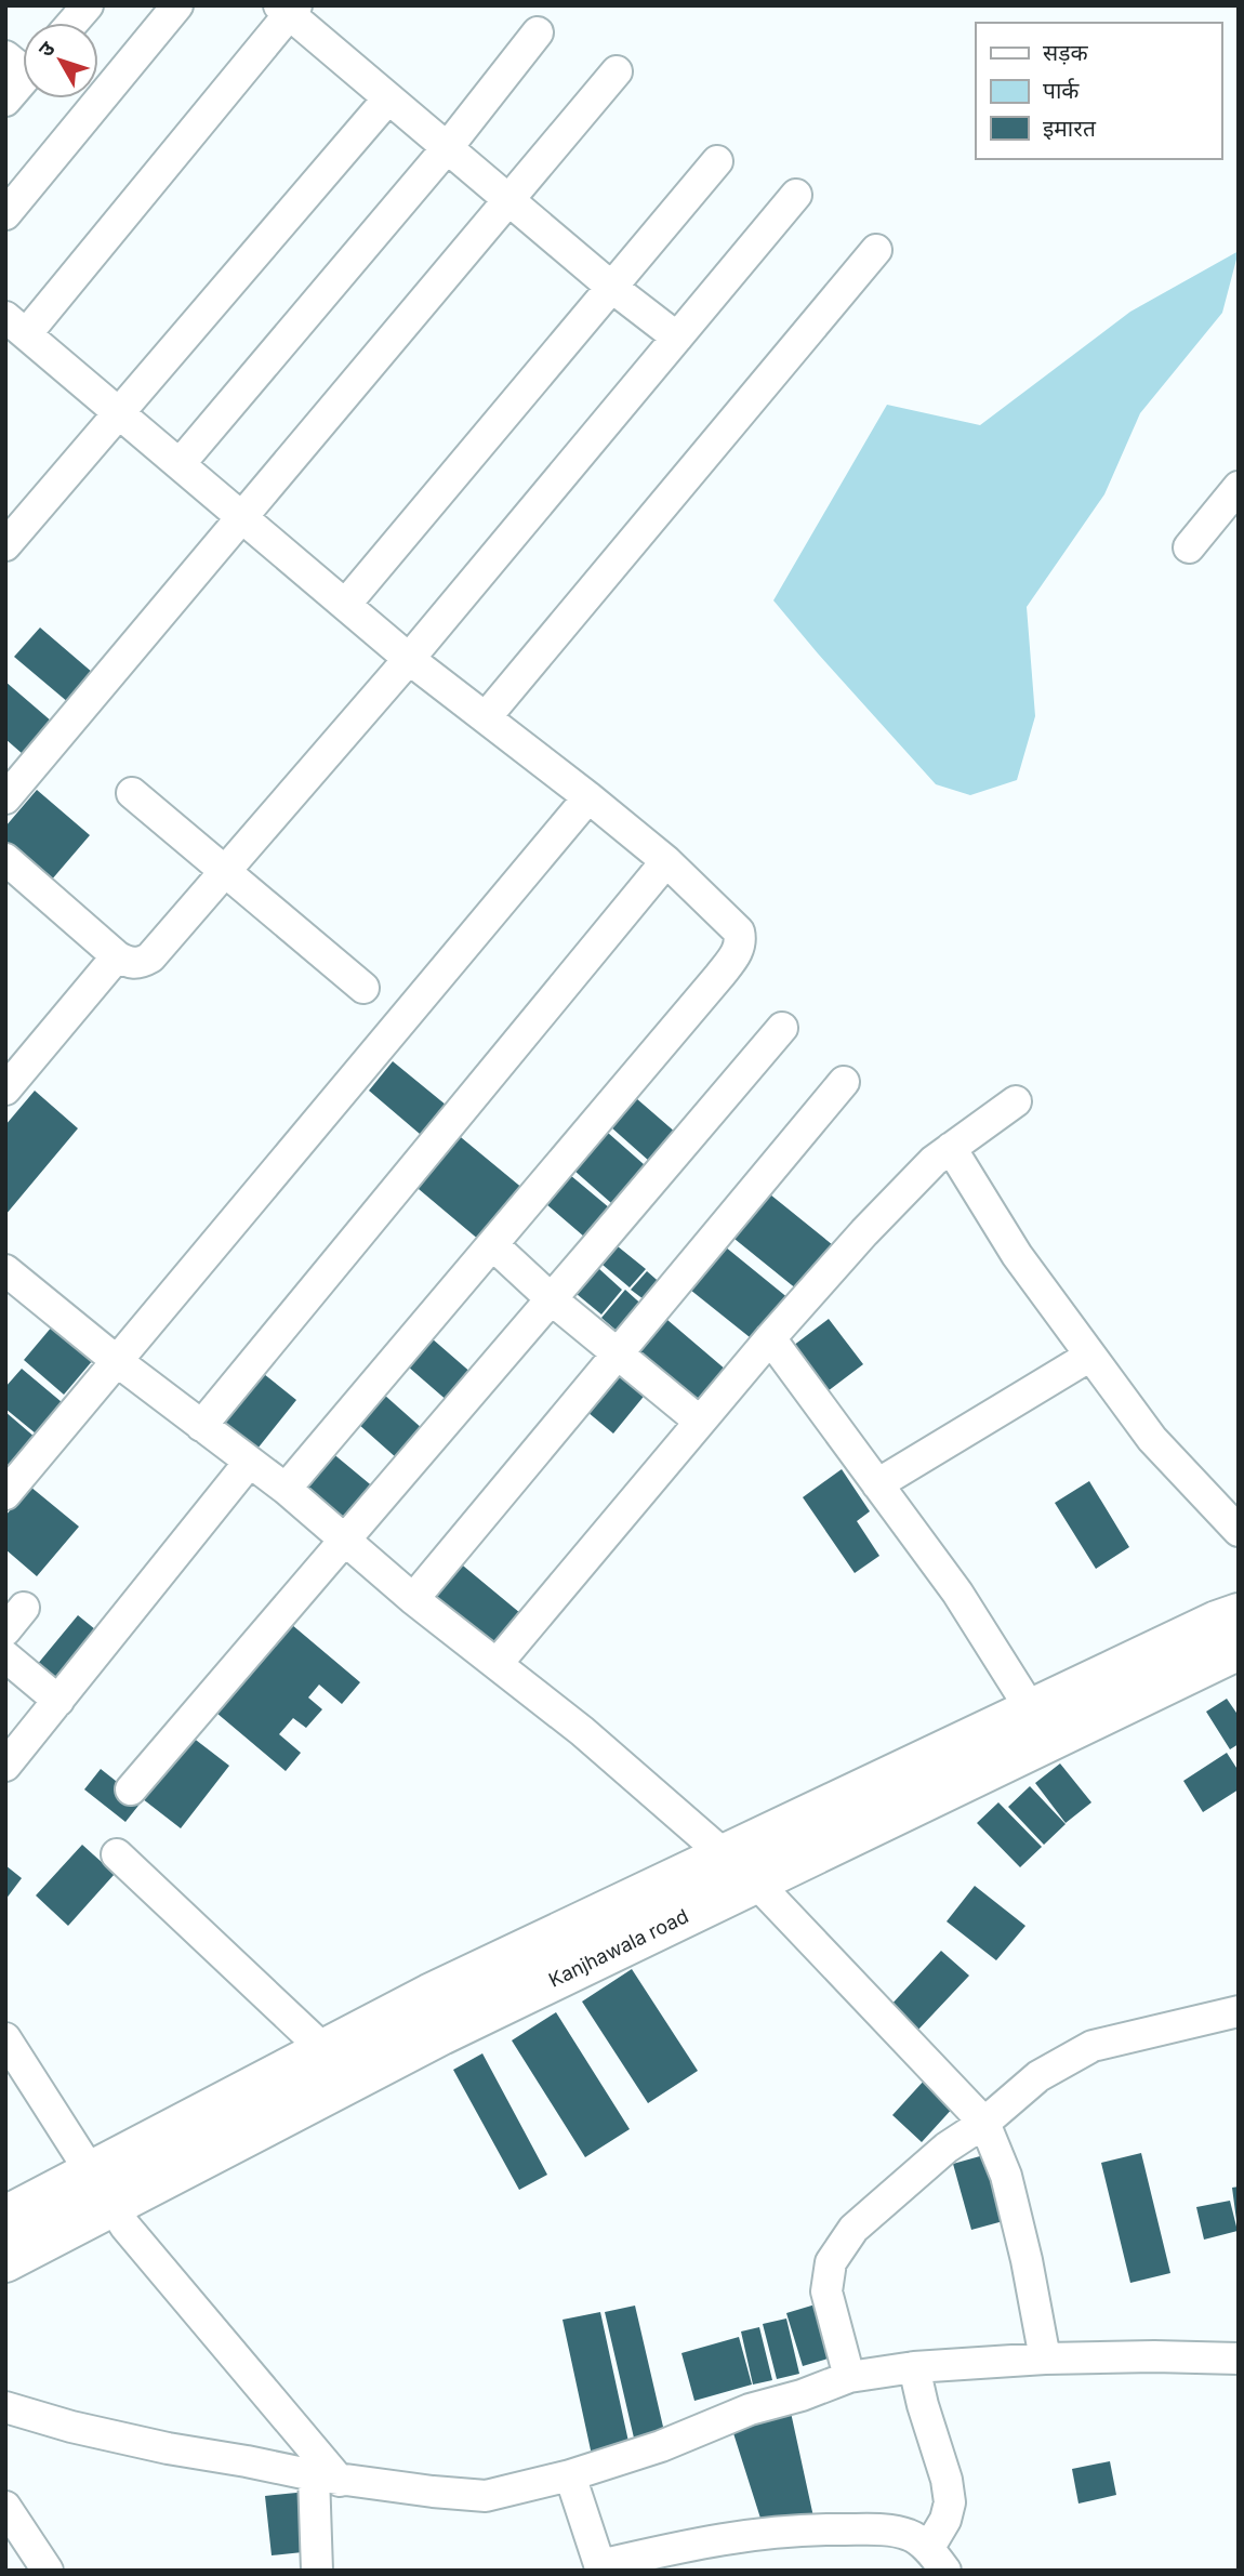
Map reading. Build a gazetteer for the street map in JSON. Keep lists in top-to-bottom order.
{
  "streets": {
    "main road": ["Kanjhawala road"]
  },
  "legend": ["सड़क", "पार्क", "इमारत"],
  "north": "top left"
}
